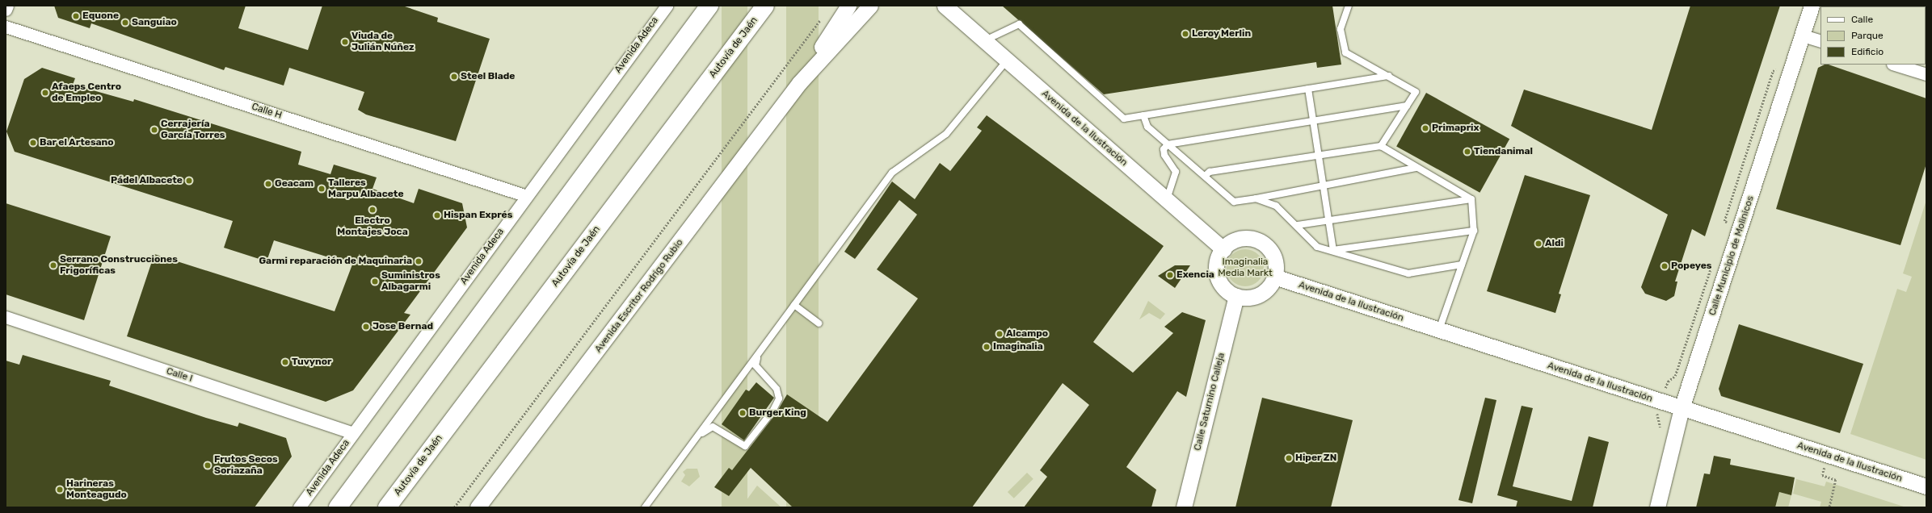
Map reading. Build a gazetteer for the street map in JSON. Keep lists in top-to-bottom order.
{
  "streets": {
    "highway": ["Autovía de Jaén"],
    "street": [
      "Avenida Adeca",
      "Calle H",
      "Avenida de la Ilustración",
      "Calle Municipio de Molinicos",
      "Avenida Escritor Rodrigo Rubio",
      "Calle I",
      "Calle Saturnino Calleja"
    ]
  },
  "crossings": [
    ["Avenida Adeca", "Calle H"],
    ["Avenida Adeca", "Calle I"],
    ["Avenida de la Ilustración", "Calle Municipio de Molinicos"],
    ["Avenida de la Ilustración", "Calle Saturnino Calleja"]
  ],
  "parks": ["Imaginalia Media Markt"],
  "places": [
    "Equone",
    "Sanguiao",
    "Leroy Merlin",
    "Viuda de Julián Núñez",
    "Steel Blade",
    "Afaeps Centro de Empleo",
    "Primaprix",
    "Cerrajería García Torres",
    "Bar el Artesano",
    "Tiendanimal",
    "Pádel Albacete",
    "Geacam",
    "Talleres Marpu Albacete",
    "Electro Montajes Joca",
    "Hispan Exprés",
    "Aldi",
    "Garmi reparación de Maquinaria",
    "Serrano Construcciones Frigoríficas",
    "Popeyes",
    "Exencia",
    "Suministros Albagarmi",
    "Jose Bernad",
    "Alcampo",
    "Imaginalia",
    "Tuvynor",
    "Burger King",
    "Hiper ZN",
    "Frutos Secos Soriazaña",
    "Harineras Monteagudo"
  ],
  "legend": ["Calle", "Parque", "Edificio"]
}
